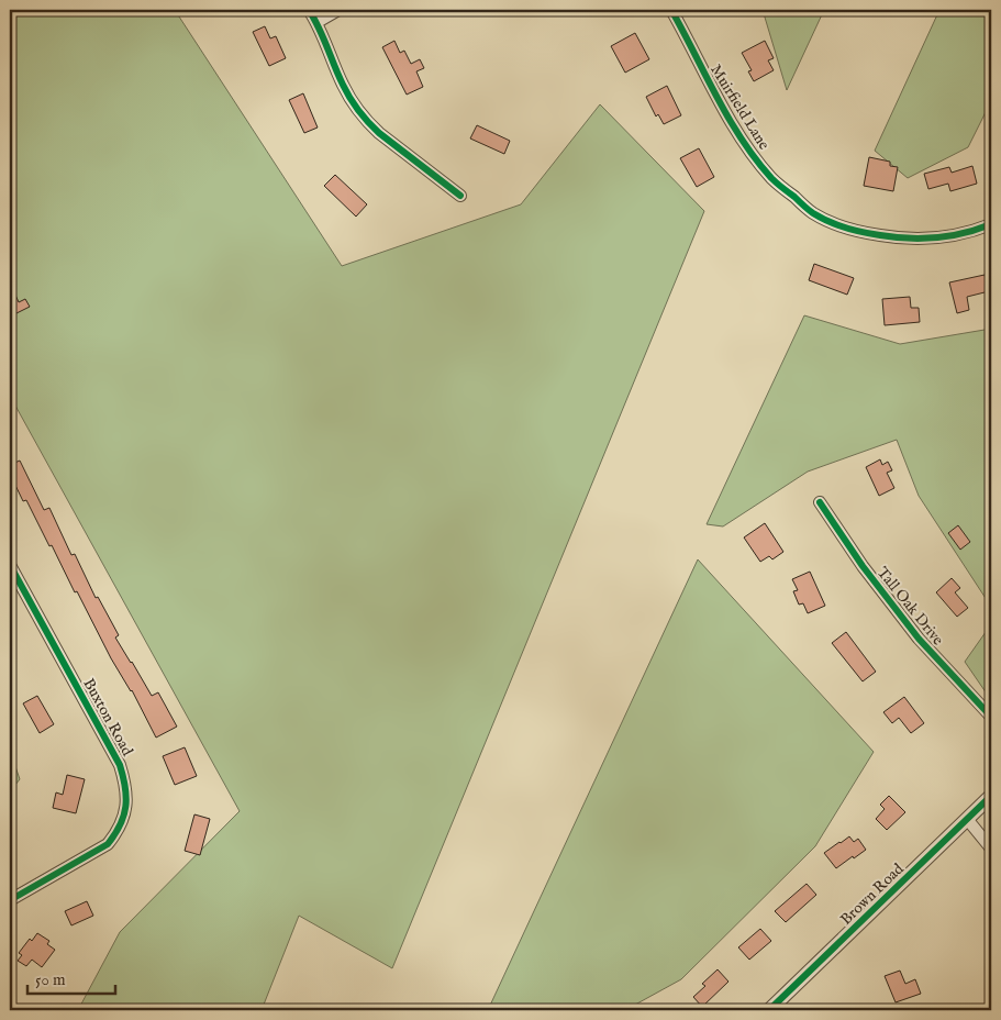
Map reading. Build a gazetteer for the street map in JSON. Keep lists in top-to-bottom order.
{
  "streets": {
    "street": [
      "Muirfield Lane",
      "Tall Oak Drive",
      "Buxton Road",
      "Brown Road"
    ]
  },
  "scale_bar": "50 m"
}
